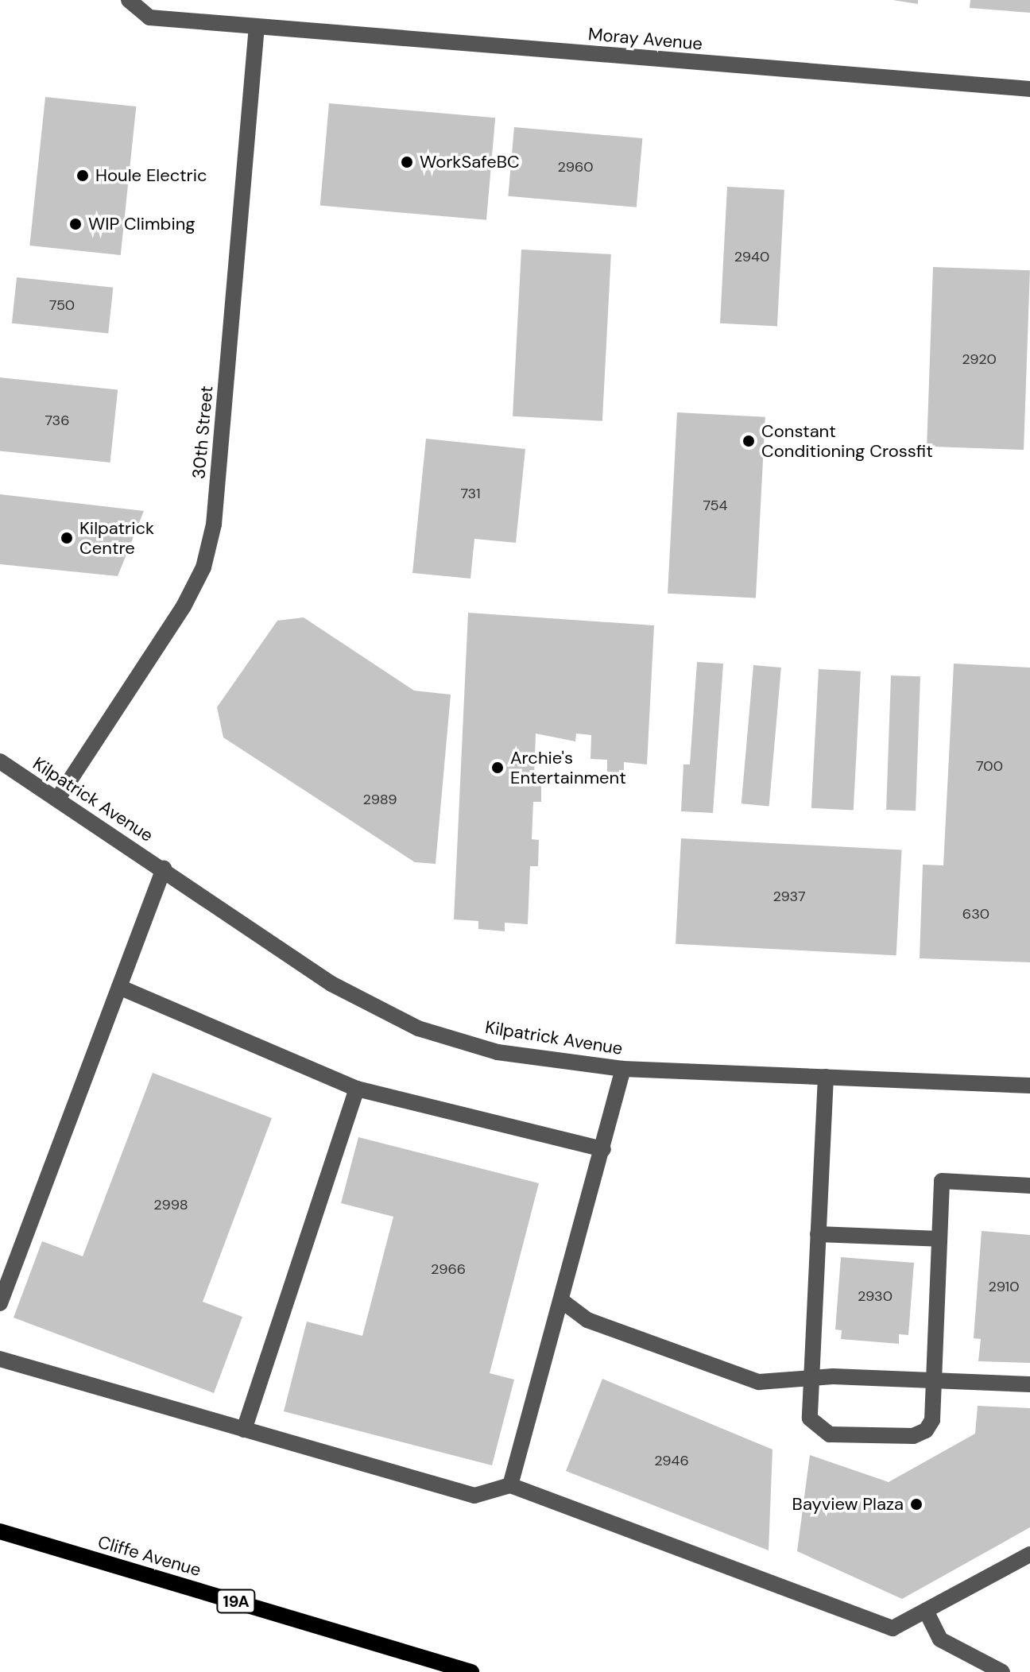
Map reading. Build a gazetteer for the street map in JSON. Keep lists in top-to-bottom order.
{
  "streets": {
    "main road": ["Cliffe Avenue", "19A"],
    "street": ["Moray Avenue", "30th Street", "Kilpatrick Avenue"]
  },
  "crossings": [
    ["Moray Avenue", "30th Street"],
    ["30th Street", "Kilpatrick Avenue"]
  ],
  "places": [
    "WorkSafeBC",
    "Houle Electric",
    "WIP Climbing",
    "Constant Conditioning Crossfit",
    "Kilpatrick Centre",
    "Archie's Entertainment",
    "Bayview Plaza"
  ],
  "house_numbers": [
    "2960",
    "2940",
    "750",
    "2920",
    "736",
    "731",
    "754",
    "700",
    "2989",
    "2937",
    "630",
    "2998",
    "2966",
    "2910",
    "2930",
    "2946"
  ]
}
